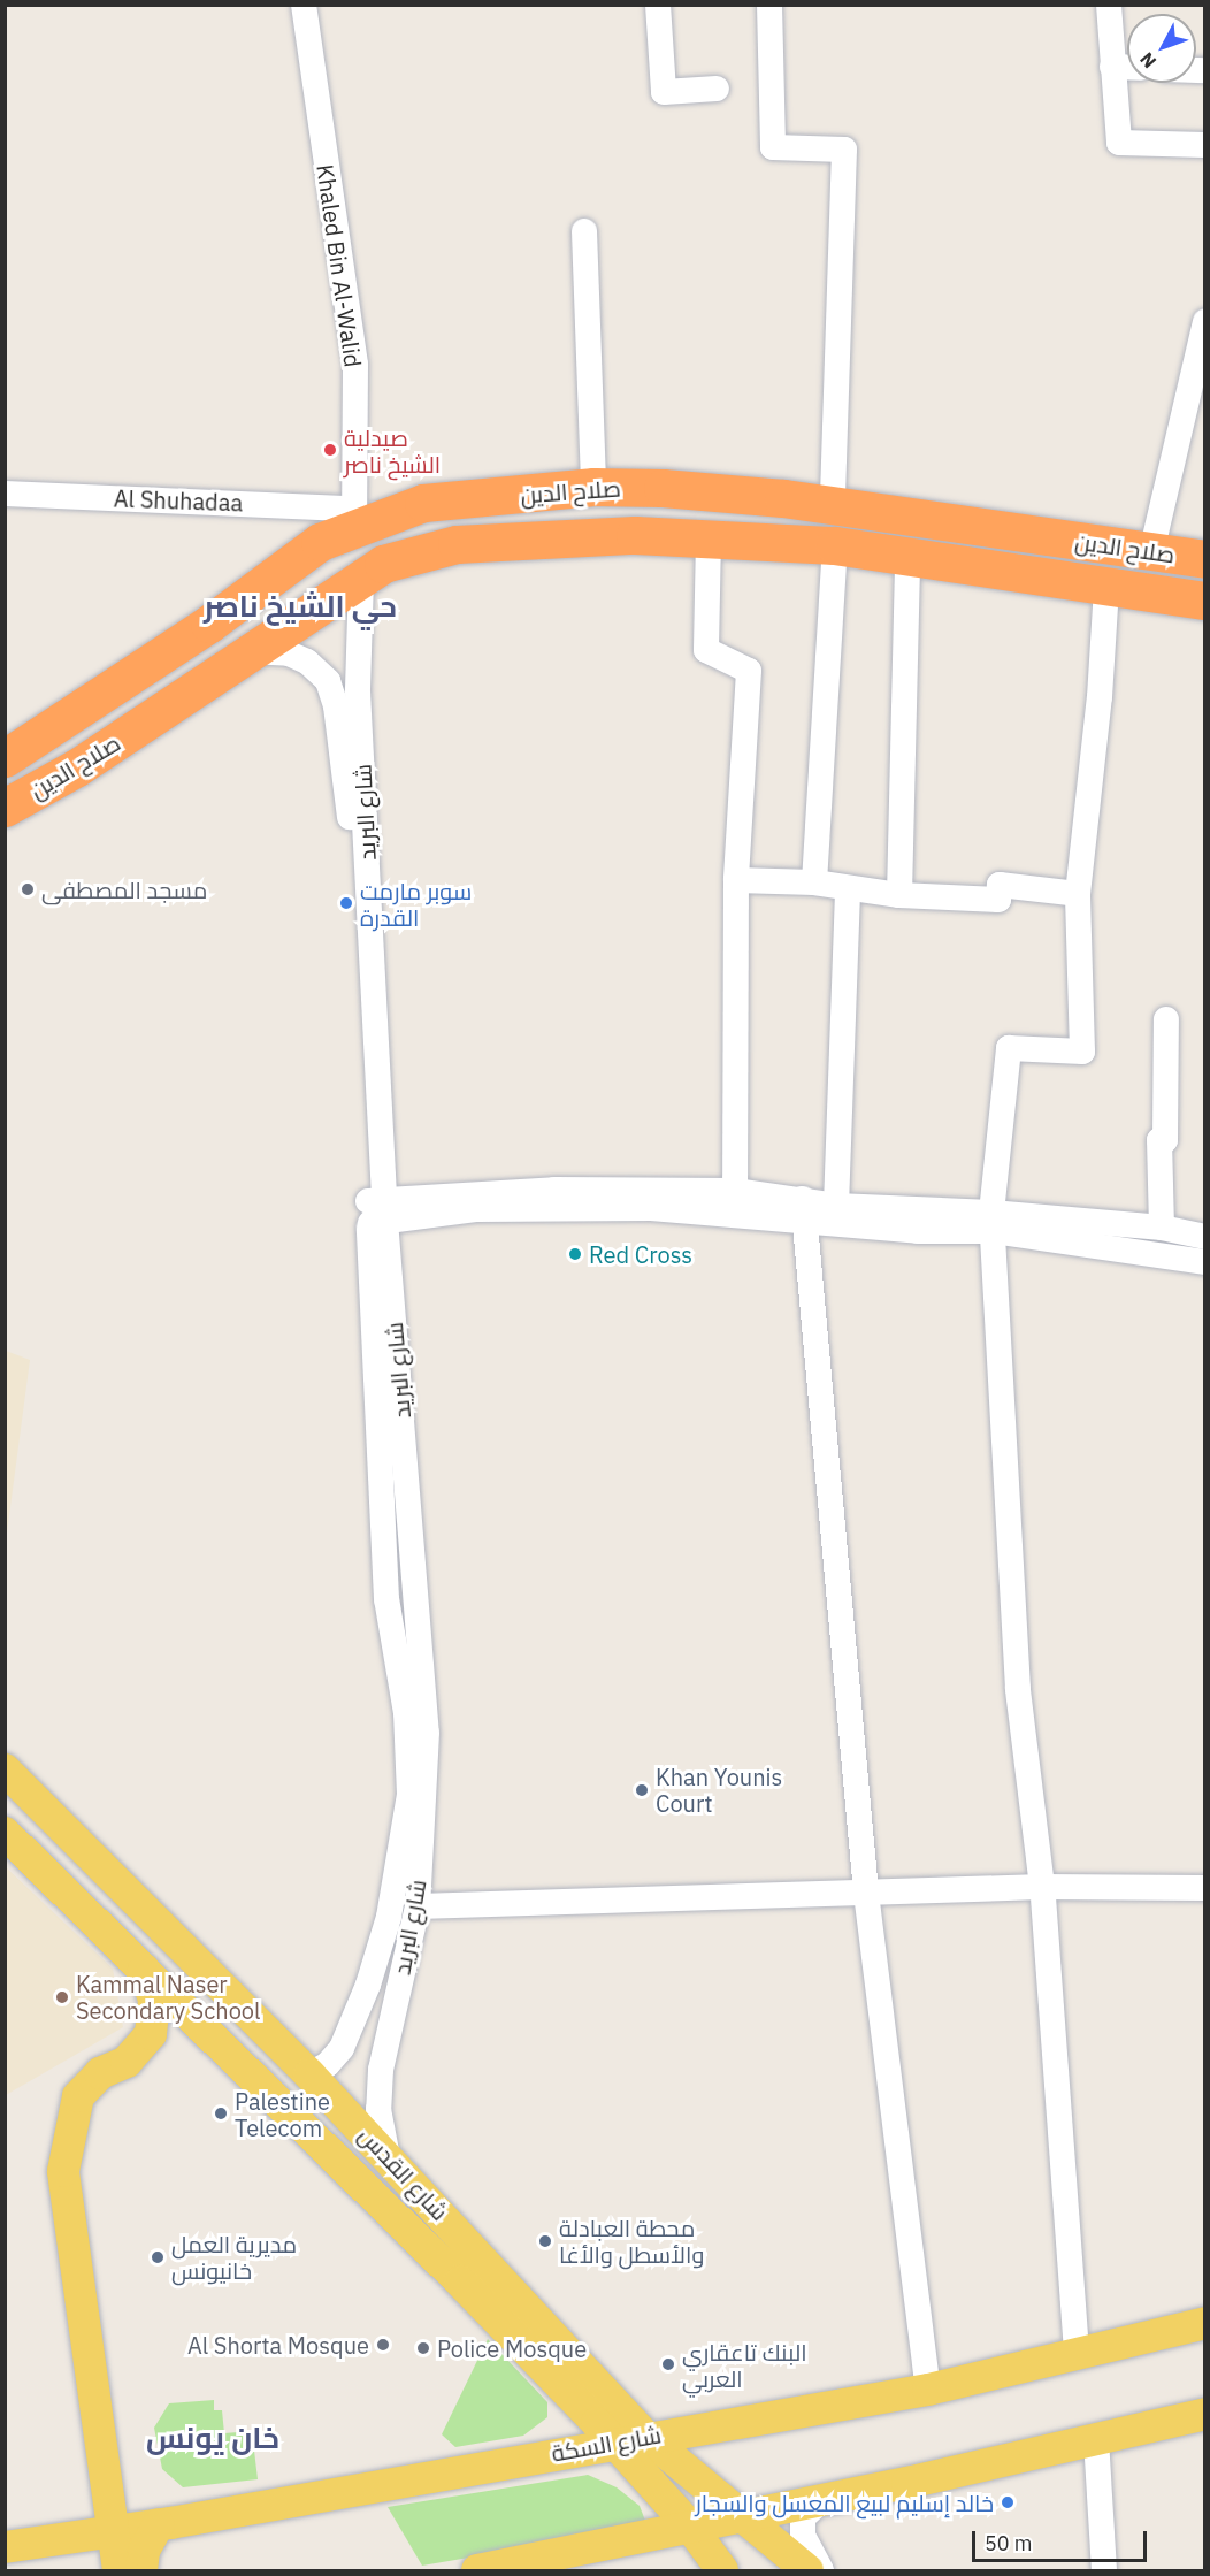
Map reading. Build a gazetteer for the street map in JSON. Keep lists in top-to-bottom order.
{
  "streets": {
    "highway": ["صلاح الدين"],
    "main road": ["شارع القدس", "شارع السكة"],
    "street": ["Khaled Bin Al-Walid", "Al Shuhadaa", "شارع البريد"]
  },
  "crossings": [
    ["Khaled Bin Al-Walid", "صلاح الدين"],
    ["Khaled Bin Al-Walid", "Al Shuhadaa"],
    ["صلاح الدين", "Al Shuhadaa"],
    ["صلاح الدين", "شارع البريد"],
    ["شارع البريد", "شارع القدس"],
    ["شارع القدس", "شارع السكة"]
  ],
  "districts": ["حي الشيخ ناصر", "خان يونس"],
  "places": [
    "صيدلية الشيخ ناصر",
    "مسجد المصطفى",
    "سوبر مارمت القدرة",
    "Red Cross",
    "Khan Younis Court",
    "Kammal Naser Secondary School",
    "Palestine Telecom",
    "محطة العبادلة والأسطل والأغا",
    "مديرية العمل خانيونس",
    "Al Shorta Mosque",
    "Police Mosque",
    "البنك تاعقاري العربي",
    "خالد إسليم لبيع المعسل والسجار"
  ],
  "scale_bar": "50 m",
  "north": "bottom left"
}
